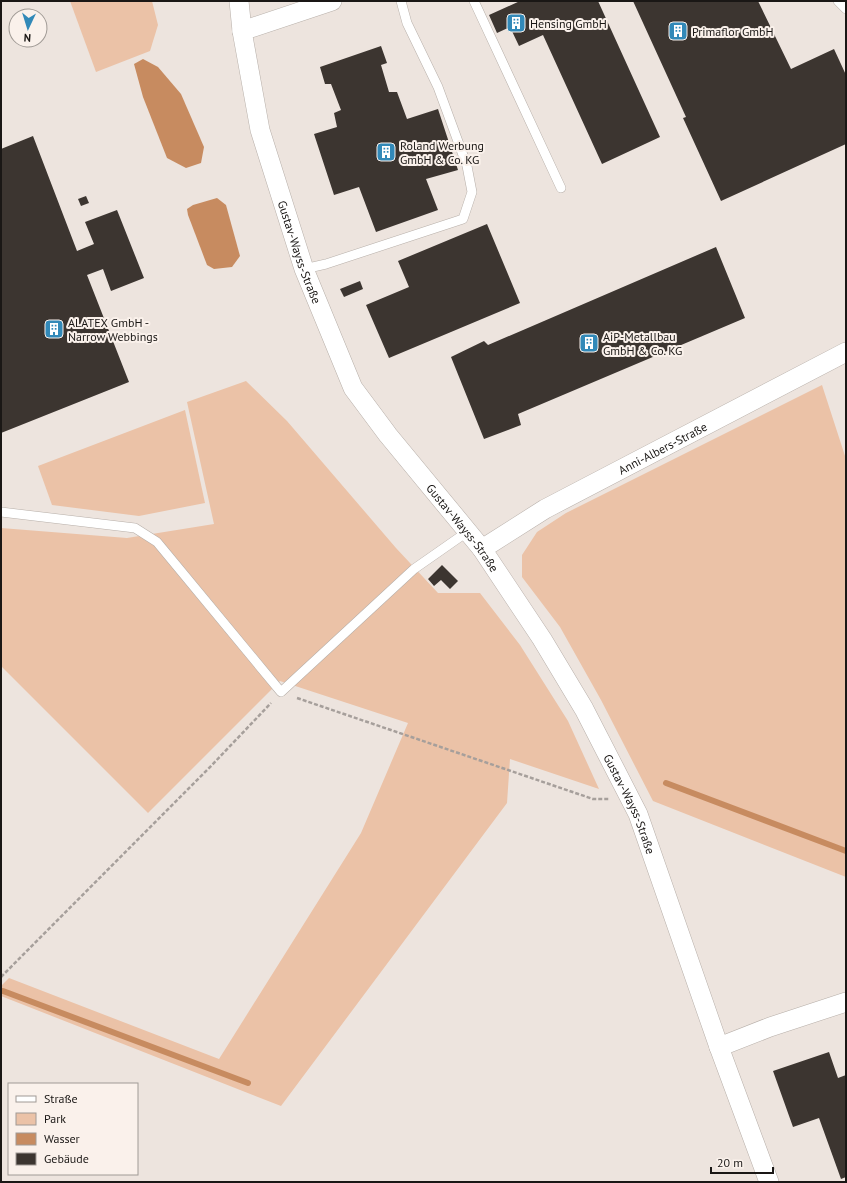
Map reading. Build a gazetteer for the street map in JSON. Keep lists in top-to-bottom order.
{
  "streets": {
    "street": ["Gustav-Wayss-Straße", "Anni-Albers-Straße"]
  },
  "crossings": [
    ["Gustav-Wayss-Straße", "Anni-Albers-Straße"]
  ],
  "places": {
    "building": [
      "Hensing GmbH",
      "Primaflor GmbH",
      "Roland Werbung GmbH & Co. KG",
      "ALATEX GmbH - Narrow Webbings",
      "AiP-Metallbau GmbH & Co. KG"
    ]
  },
  "legend": [
    "Straße",
    "Park",
    "Wasser",
    "Gebäude"
  ],
  "scale_bar": "20 m",
  "north": "bottom"
}
